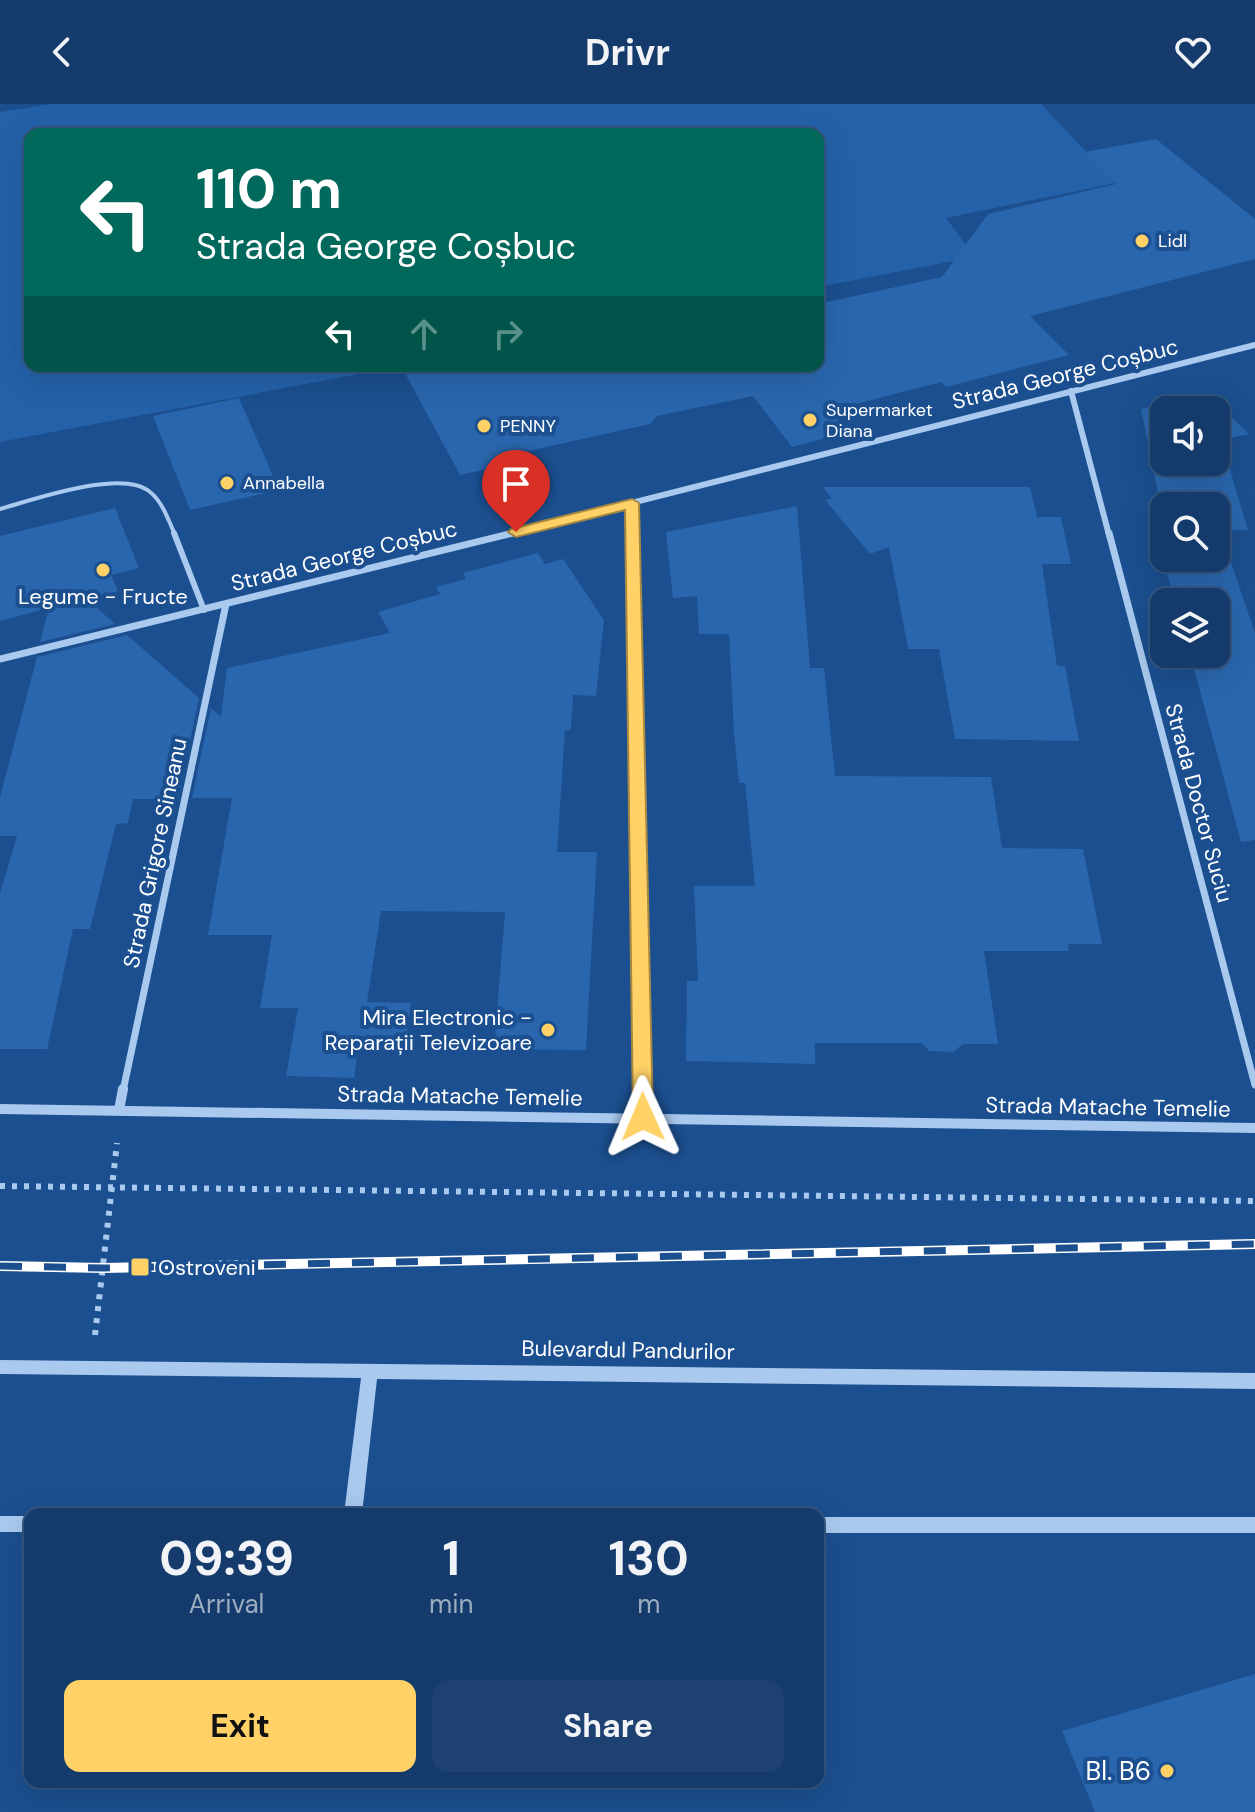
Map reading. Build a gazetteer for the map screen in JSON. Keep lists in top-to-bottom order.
{
  "streets": {
    "street": [
      "Strada George Coșbuc",
      "Strada Doctor Suciu",
      "Strada Grigore Sineanu",
      "Strada Matache Temelie",
      "Bulevardul Pandurilor"
    ]
  },
  "crossings": [
    ["Strada George Coșbuc", "Strada Doctor Suciu"],
    ["Strada George Coșbuc", "Strada Grigore Sineanu"],
    ["Strada Grigore Sineanu", "Strada Matache Temelie"]
  ],
  "places": {
    "other": [
      "Lidl",
      "Supermarket Diana",
      "PENNY",
      "Annabella",
      "Legume - Fructe",
      "Mira Electronic - Reparații Televizoare",
      "Bl. B6"
    ],
    "transit": ["Ostroveni"]
  },
  "page": {
    "header": "Drivr",
    "turn": ["110 m", "Strada George Coșbuc"],
    "eta": [
      "09:39",
      "Arrival",
      "1",
      "min",
      "130",
      "m"
    ],
    "buttons": ["Exit", "Share"]
  }
}
